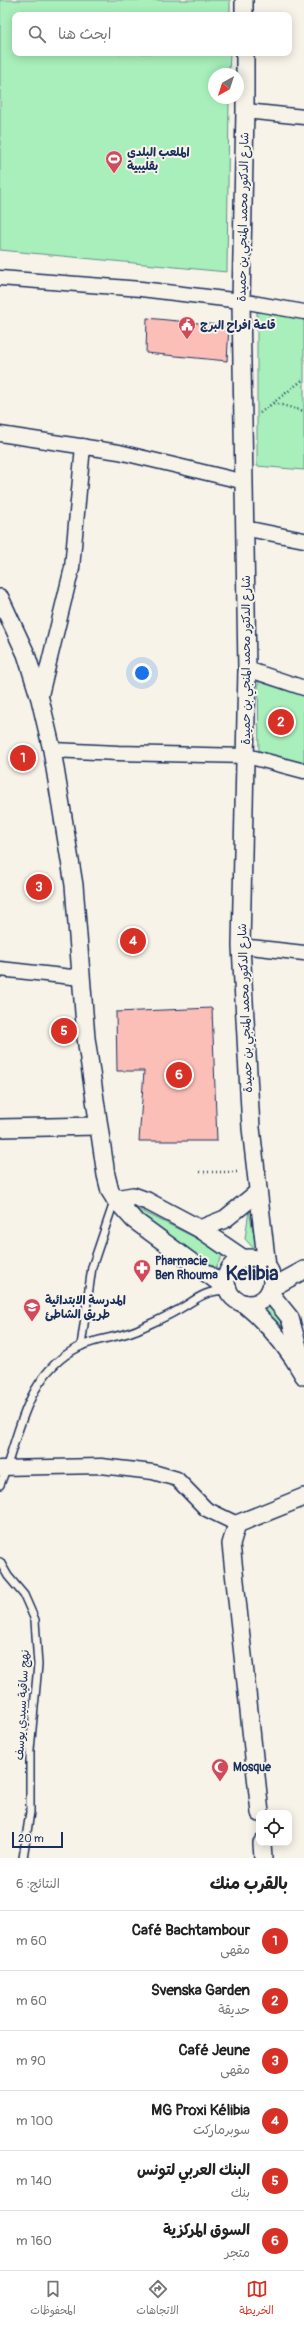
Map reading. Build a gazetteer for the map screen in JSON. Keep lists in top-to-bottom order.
{
  "streets": {
    "street": ["شارع الدكتور محمد المنجي بن حميدة"],
    "lane": ["نهج ساقية سيدي يوسف"]
  },
  "districts": ["Kelibia"],
  "places": {
    "sports": ["الملعب البلدي بقليبية"],
    "public building": ["قاعة افراح البرج"],
    "pharmacy": ["Pharmacie Ben Rhouma"],
    "school or university": ["المدرسة الابتدائية طريق الشاطئ"],
    "mosque": ["Mosque"]
  },
  "scale_bar": "20 m",
  "north": "bottom left",
  "page": {
    "search": "ابحث هنا",
    "pins": [
      "2",
      "1",
      "3",
      "4",
      "5",
      "6"
    ],
    "scale": "20 m",
    "heading": ["بالقرب منك", "النتائج: 6"],
    "list": [
      {
        "mark": "1",
        "name": "Café Bachtambour",
        "note": "مقهى",
        "value": "60 m"
      },
      {
        "mark": "2",
        "name": "Svenska Garden",
        "note": "حديقة",
        "value": "60 m"
      },
      {
        "mark": "3",
        "name": "Café Jeune",
        "note": "مقهى",
        "value": "90 m"
      },
      {
        "mark": "4",
        "name": "MG Proxi Kélibia",
        "note": "سوبرماركت",
        "value": "100 m"
      },
      {
        "mark": "5",
        "name": "البنك العربي لتونس",
        "note": "بنك",
        "value": "140 m"
      },
      {
        "mark": "6",
        "name": "السوق المركزية",
        "note": "متجر",
        "value": "160 m"
      }
    ],
    "nav": ["الخريطة", "الاتجاهات", "المحفوظات"]
  }
}
